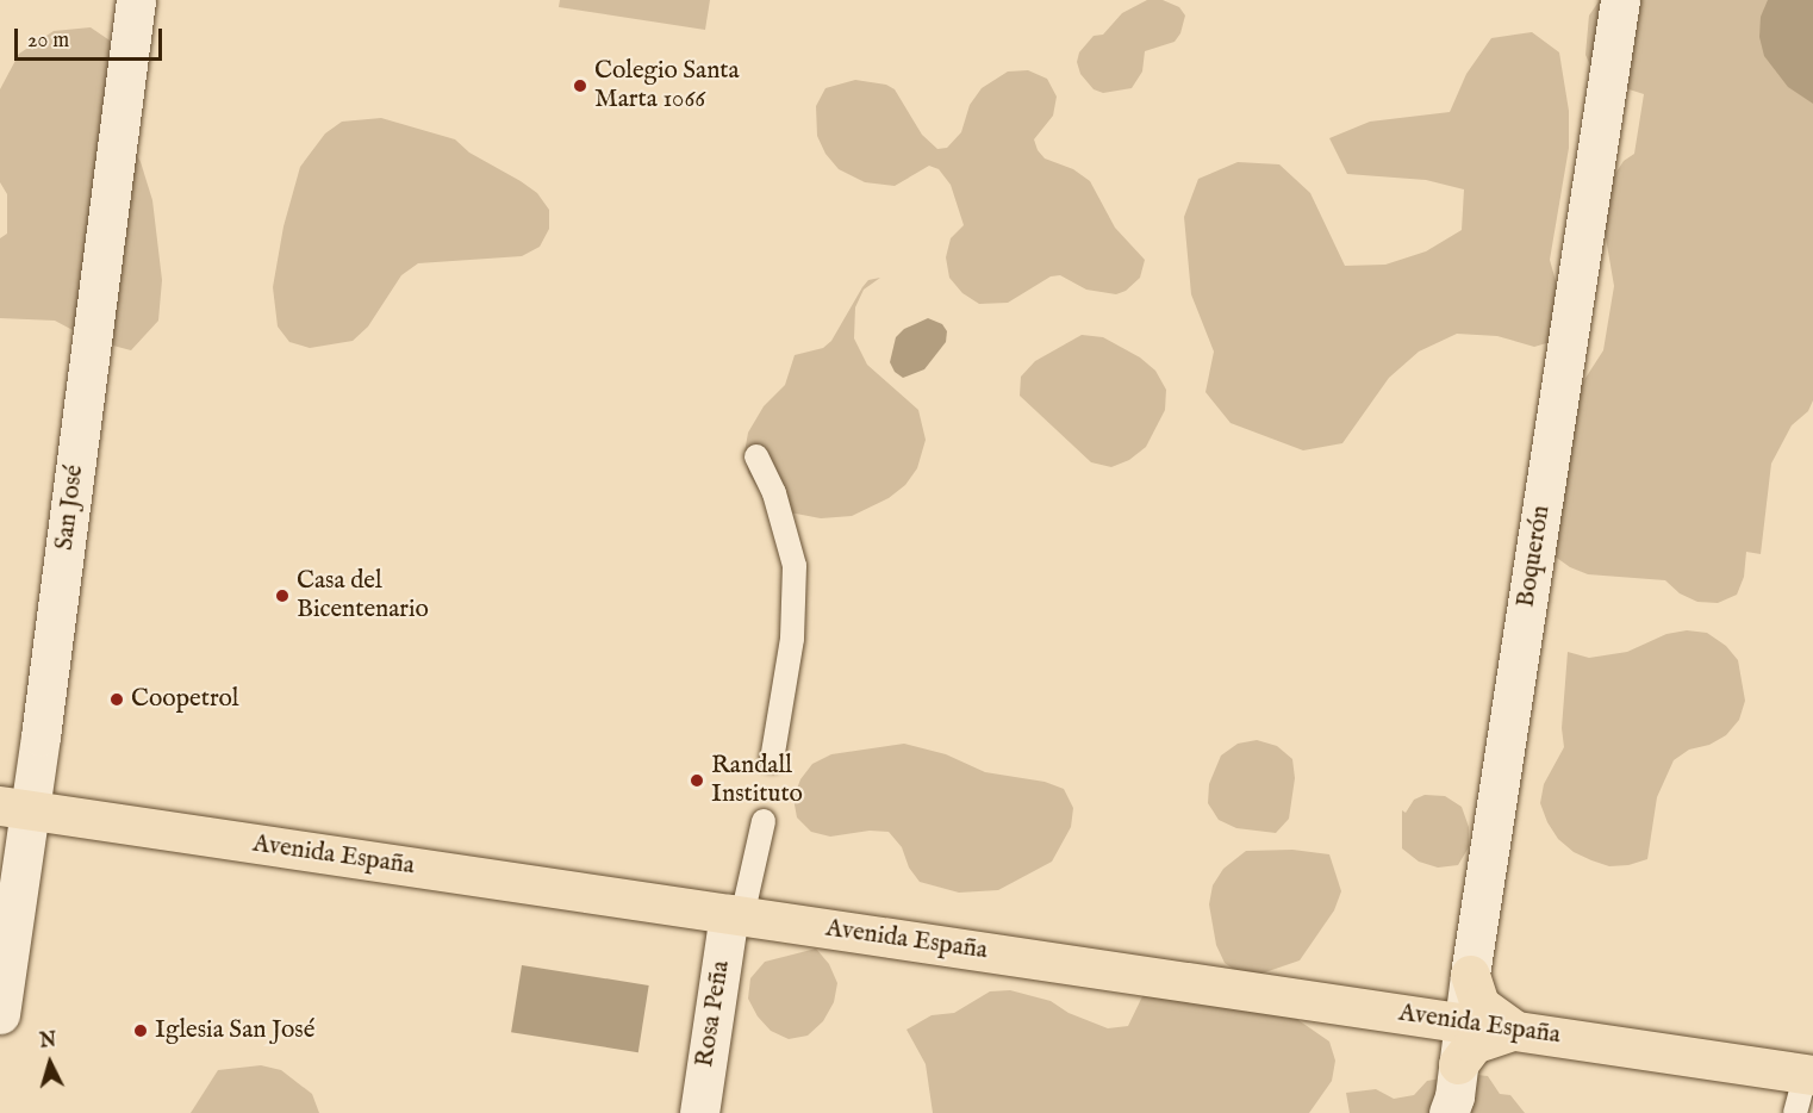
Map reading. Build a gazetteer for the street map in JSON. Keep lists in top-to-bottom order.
{
  "streets": {
    "main road": ["Avenida España"],
    "street": ["San José", "Boquerón", "Rosa Peña"]
  },
  "crossings": [
    ["San José", "Avenida España"],
    ["Boquerón", "Avenida España"],
    ["Avenida España", "Rosa Peña"]
  ],
  "places": [
    "Colegio Santa Marta 1066",
    "Casa del Bicentenario",
    "Coopetrol",
    "Randall Instituto",
    "Iglesia San José"
  ],
  "scale_bar": "20 m",
  "north": "top"
}
